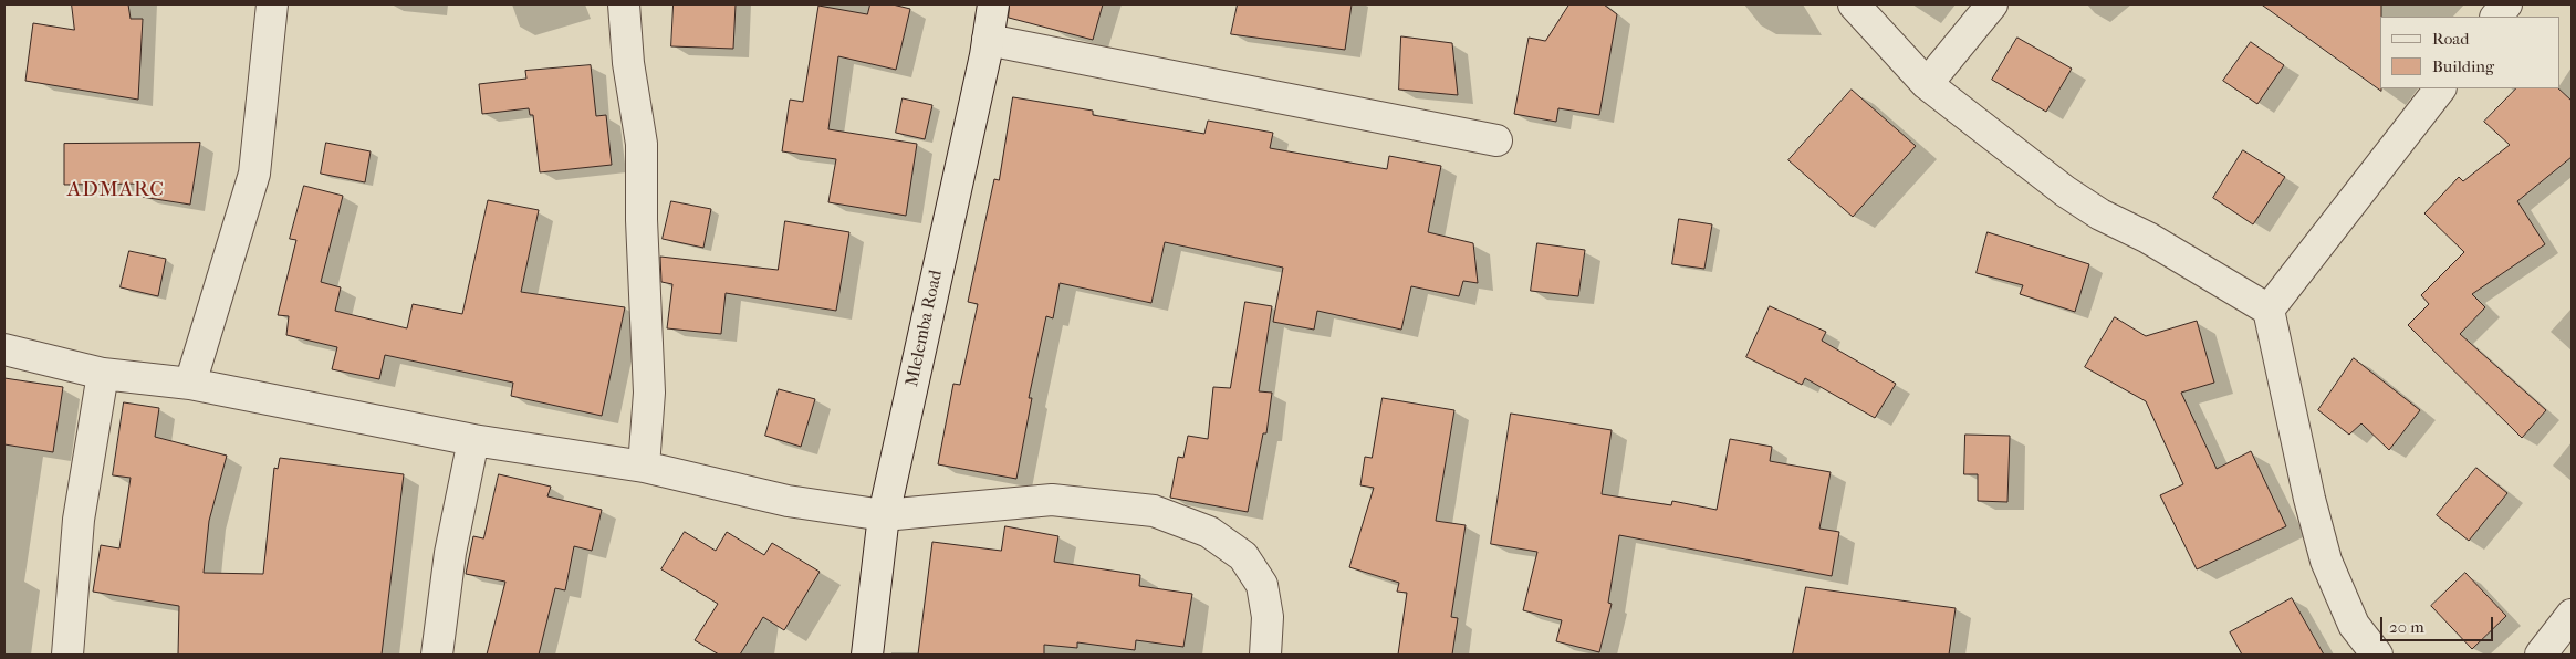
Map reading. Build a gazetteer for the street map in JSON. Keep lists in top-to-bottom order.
{
  "streets": {
    "street": ["Mlelemba Road"]
  },
  "districts": ["ADMARC"],
  "legend": ["Road", "Building"],
  "scale_bar": "20 m"
}
